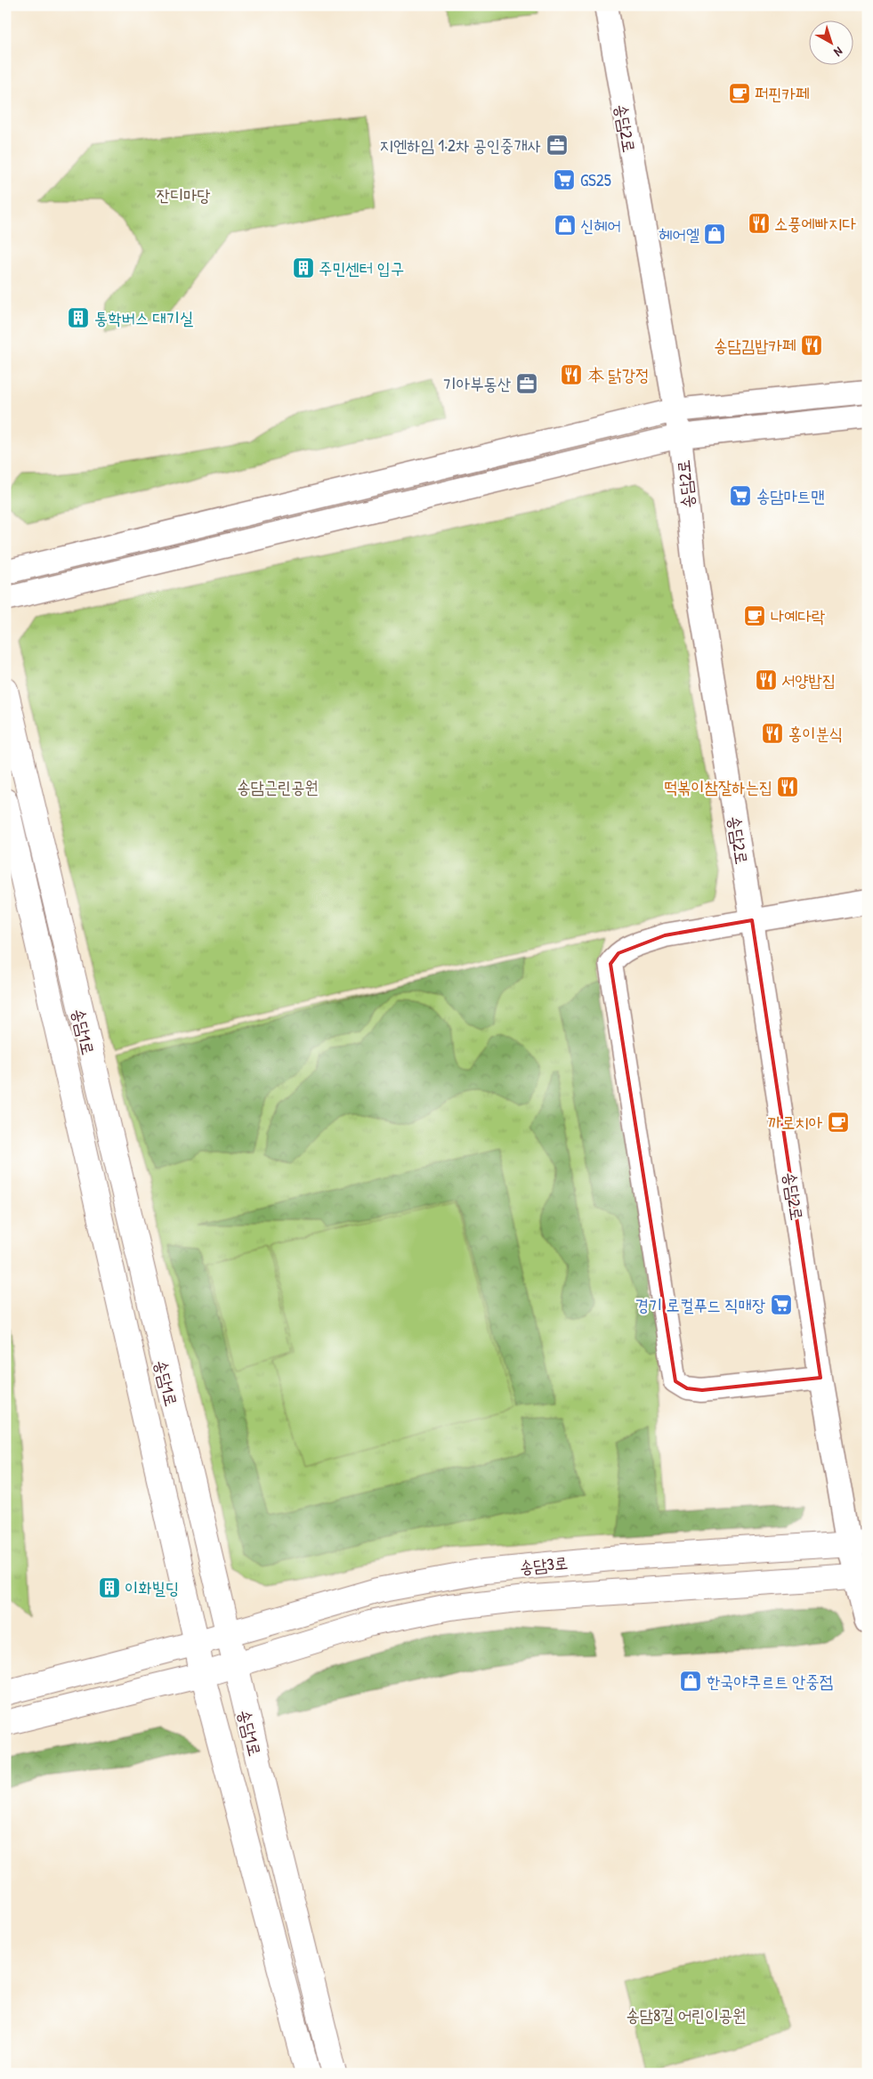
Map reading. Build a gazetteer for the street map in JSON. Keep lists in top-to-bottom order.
{
  "streets": {
    "main road": ["송담1로", "송담3로"],
    "street": ["송담2로"]
  },
  "crossings": [
    ["송담2로", "송담3로"],
    ["송담1로", "송담3로"]
  ],
  "parks": ["잔디마당", "송담근린공원", "송담8길 어린이공원"],
  "places": {
    "cafe": ["퍼핀카페", "나예다락", "까로치아"],
    "office": ["지엔하임 1·2차 공인중개사", "기아부동산"],
    "supermarket": ["GS25", "송담마트맨", "경기 로컬푸드 직매장"],
    "restaurant": [
      "소풍에빠지다",
      "송담김밥카페",
      "本 닭강정",
      "서양밥집",
      "홍이분식",
      "떡볶이참잘하는집"
    ],
    "shop": ["신헤어", "헤어엘", "한국야쿠르트 안중점"],
    "building": ["주민센터 입구", "통학버스 대기실", "이화빌딩"]
  },
  "north": "bottom right"
}
